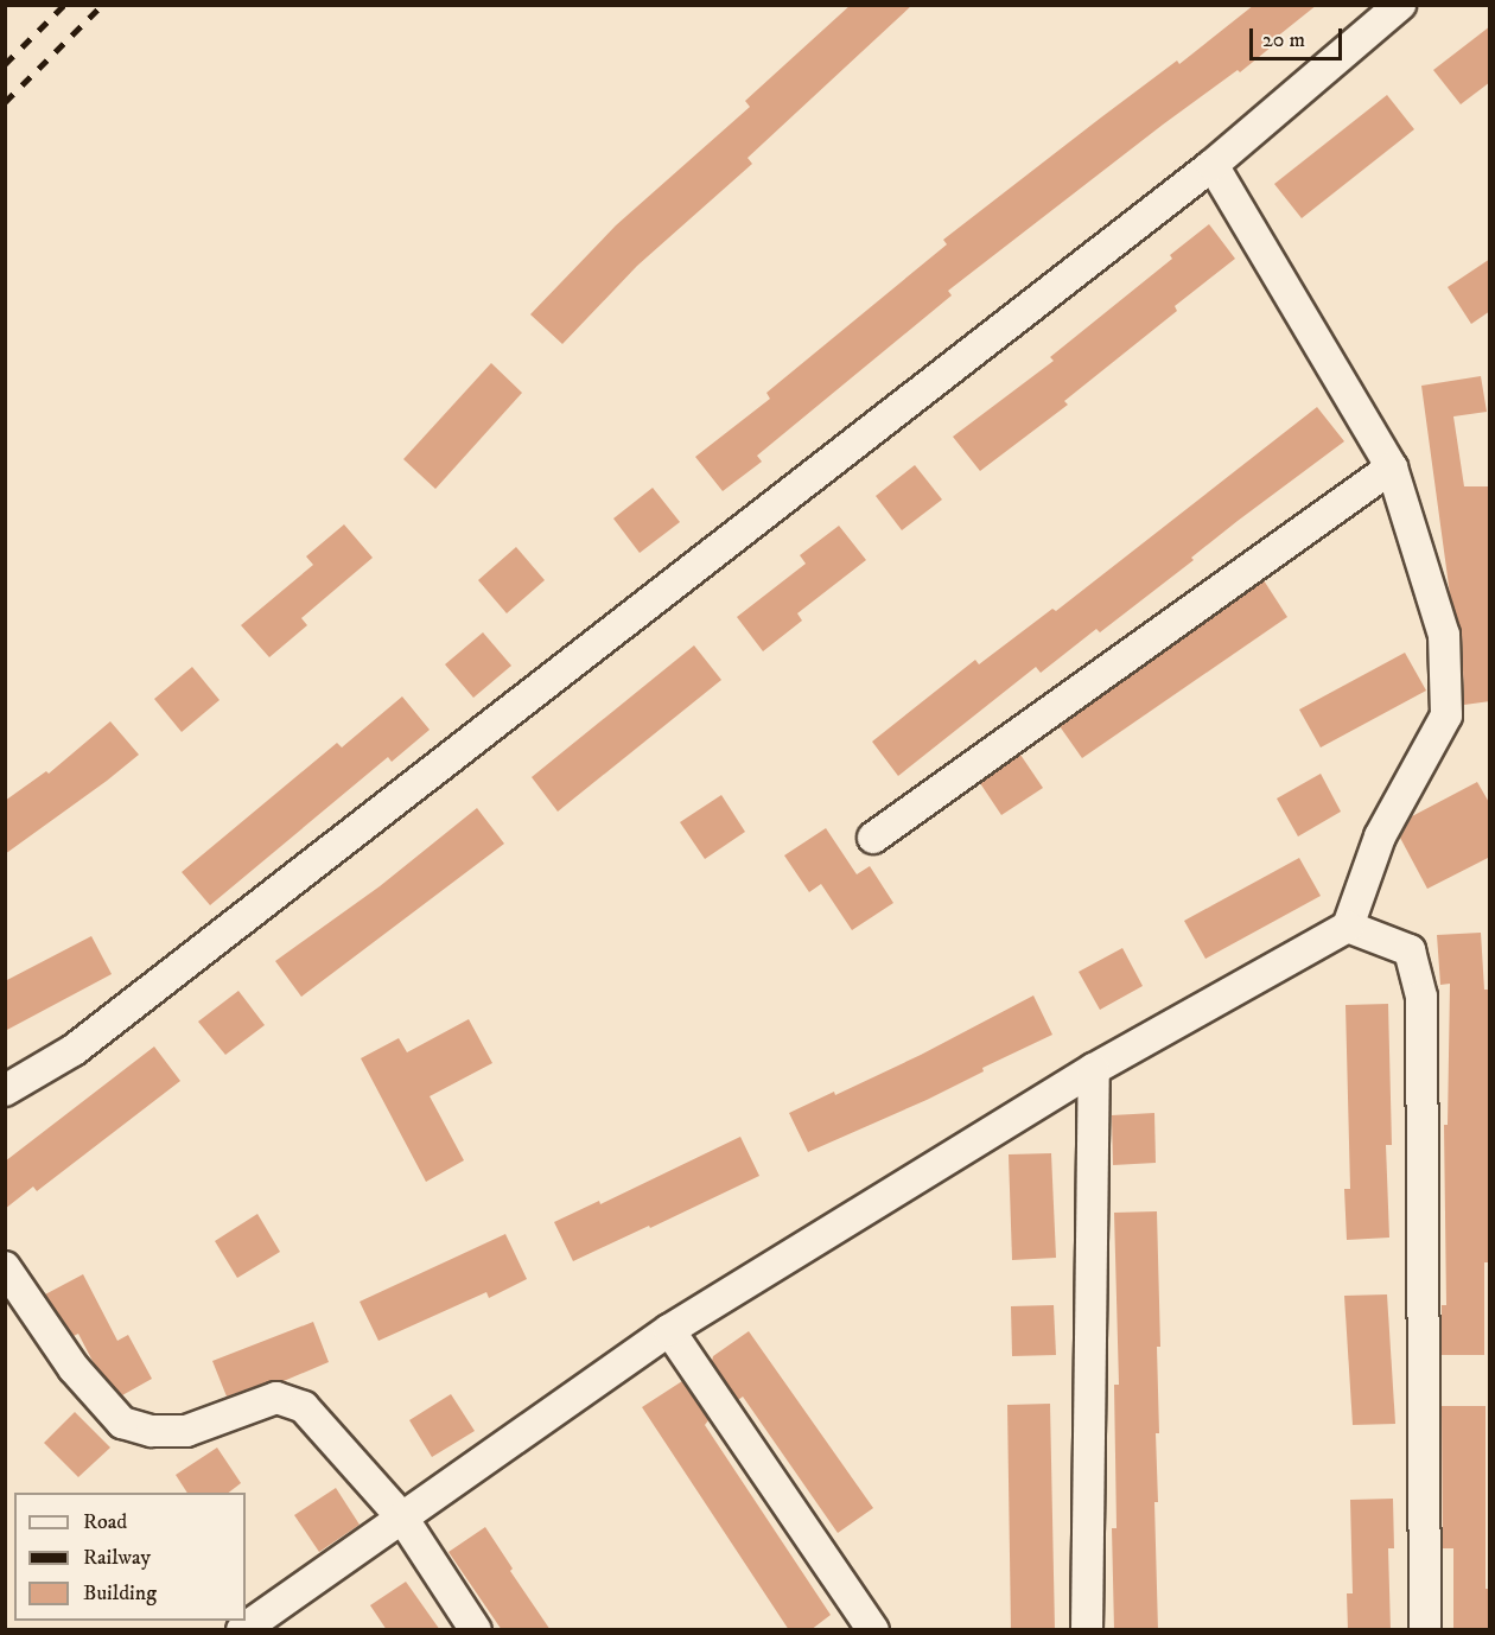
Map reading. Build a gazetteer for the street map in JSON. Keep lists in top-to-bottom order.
{
  "legend": ["Road", "Railway", "Building"],
  "scale_bar": "20 m"
}
